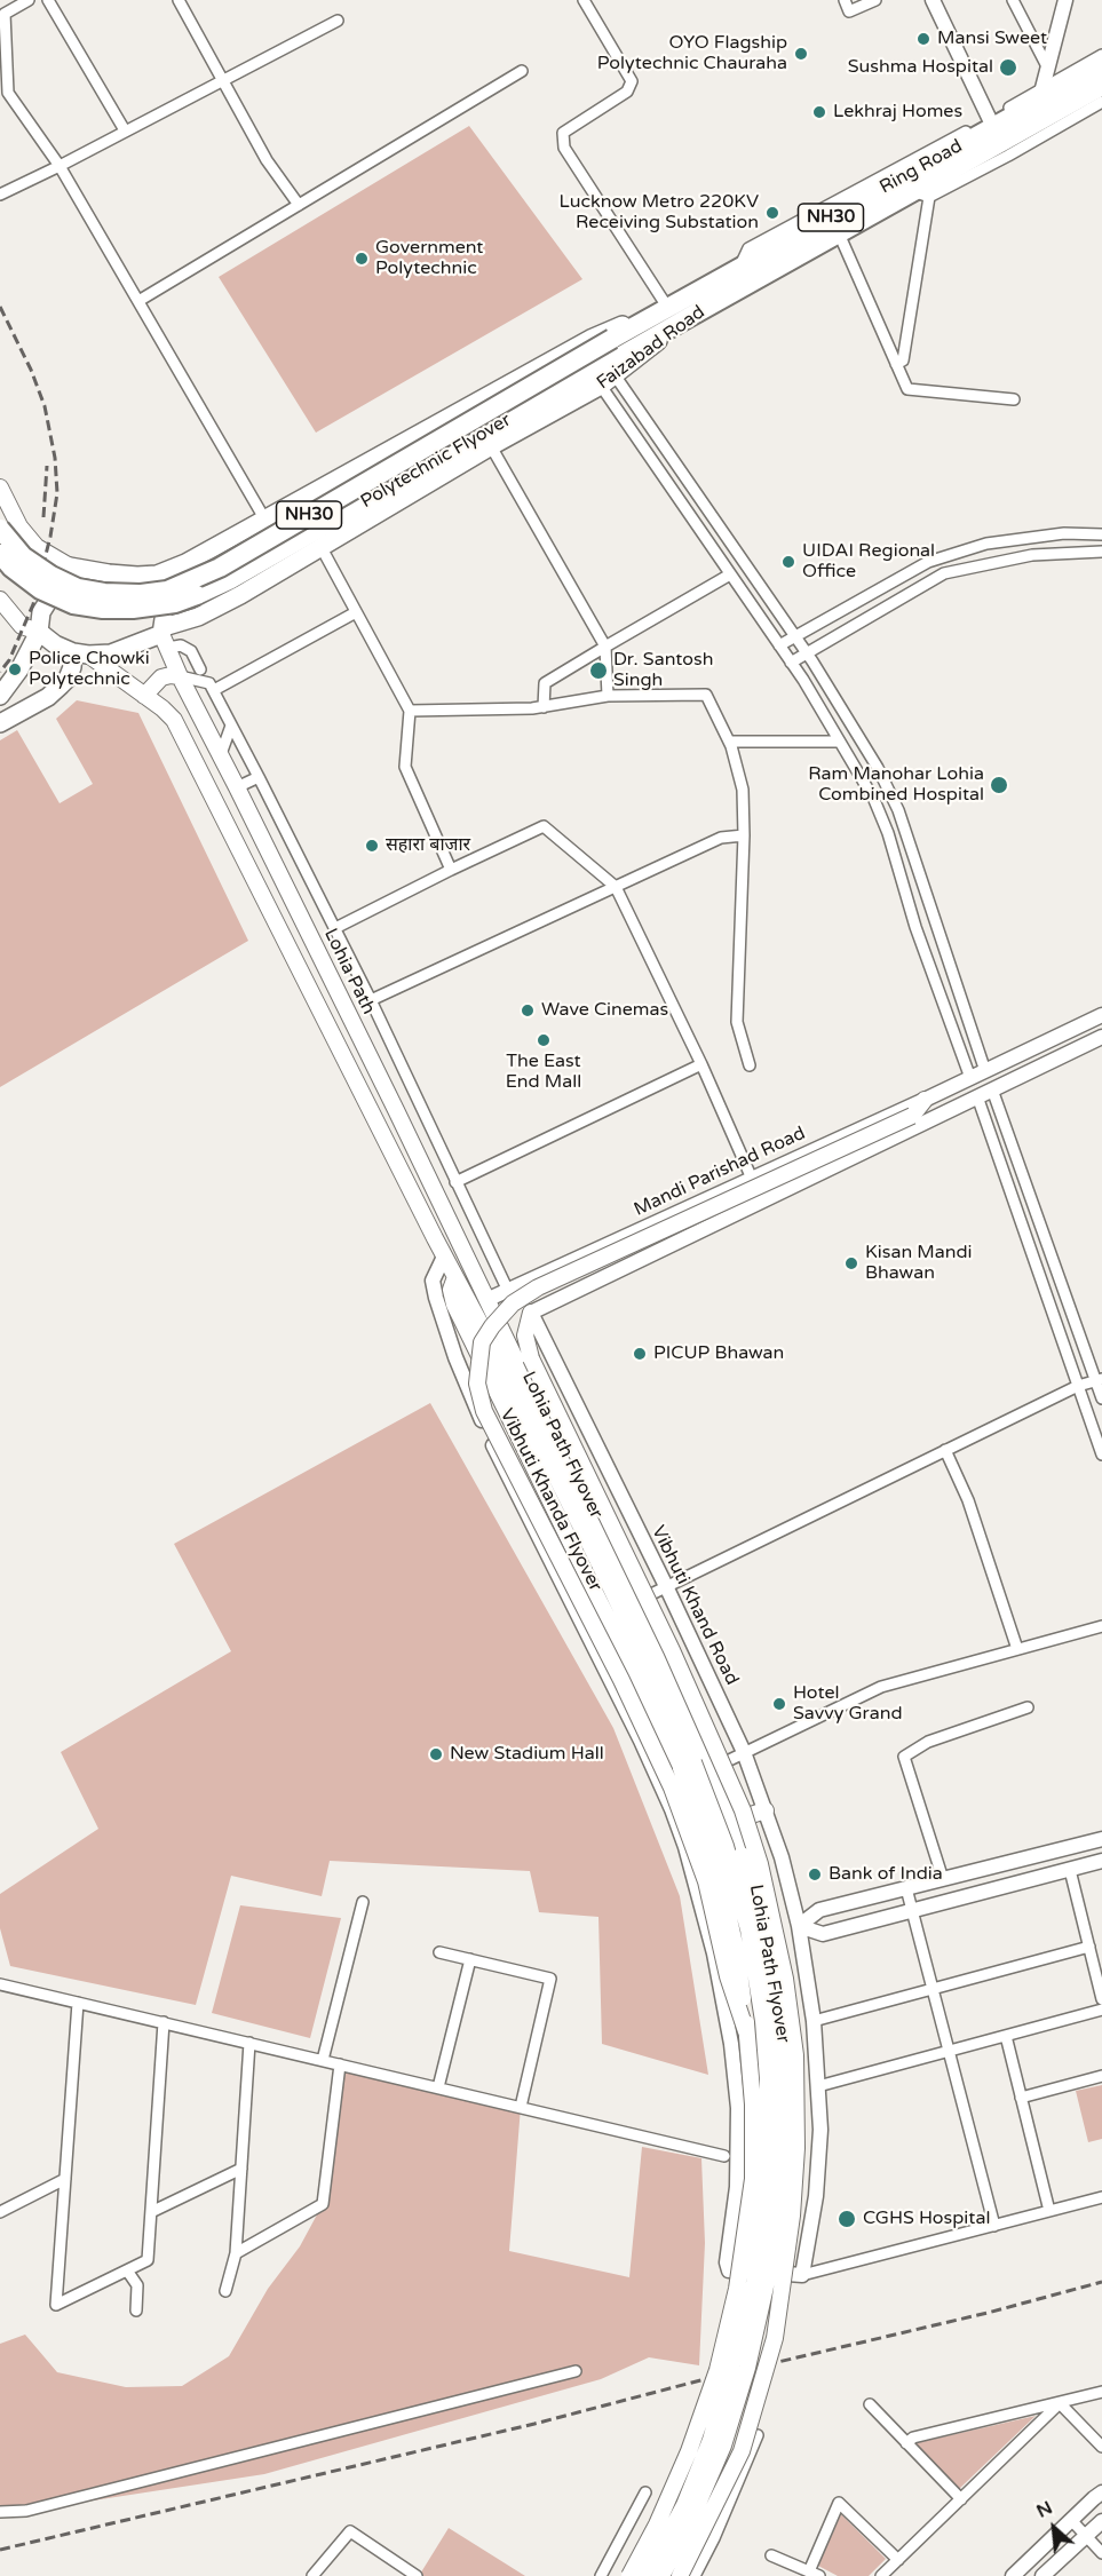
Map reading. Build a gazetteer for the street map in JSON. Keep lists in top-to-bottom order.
{
  "streets": {
    "highway": [
      "Ring Road",
      "NH30",
      "Faizabad Road",
      "Polytechnic Flyover"
    ],
    "main road": ["Lohia Path", "Lohia Path Flyover", "Vibhuti Khanda Flyover"],
    "street": ["Mandi Parishad Road", "Vibhuti Khand Road"]
  },
  "crossings": [
    ["Ring Road", "Faizabad Road"],
    ["Ring Road", "Polytechnic Flyover"],
    ["Faizabad Road", "Polytechnic Flyover"],
    ["Faizabad Road", "Lohia Path"],
    ["Lohia Path", "Mandi Parishad Road"],
    ["Lohia Path", "Lohia Path Flyover"],
    ["Mandi Parishad Road", "Vibhuti Khanda Flyover"],
    ["Lohia Path Flyover", "Vibhuti Khanda Flyover"],
    ["Lohia Path Flyover", "Vibhuti Khand Road"]
  ],
  "places": [
    "Mansi Sweet",
    "OYO Flagship Polytechnic Chauraha",
    "Sushma Hospital",
    "Lekhraj Homes",
    "Lucknow Metro 220KV Receiving Substation",
    "Government Polytechnic",
    "UIDAI Regional Office",
    "Police Chowki Polytechnic",
    "Dr. Santosh Singh",
    "Ram Manohar Lohia Combined Hospital",
    "सहारा बाजार",
    "Wave Cinemas",
    "The East End Mall",
    "Kisan Mandi Bhawan",
    "PICUP Bhawan",
    "Hotel Savvy Grand",
    "New Stadium Hall",
    "Bank of India",
    "CGHS Hospital"
  ],
  "north": "top left"
}
